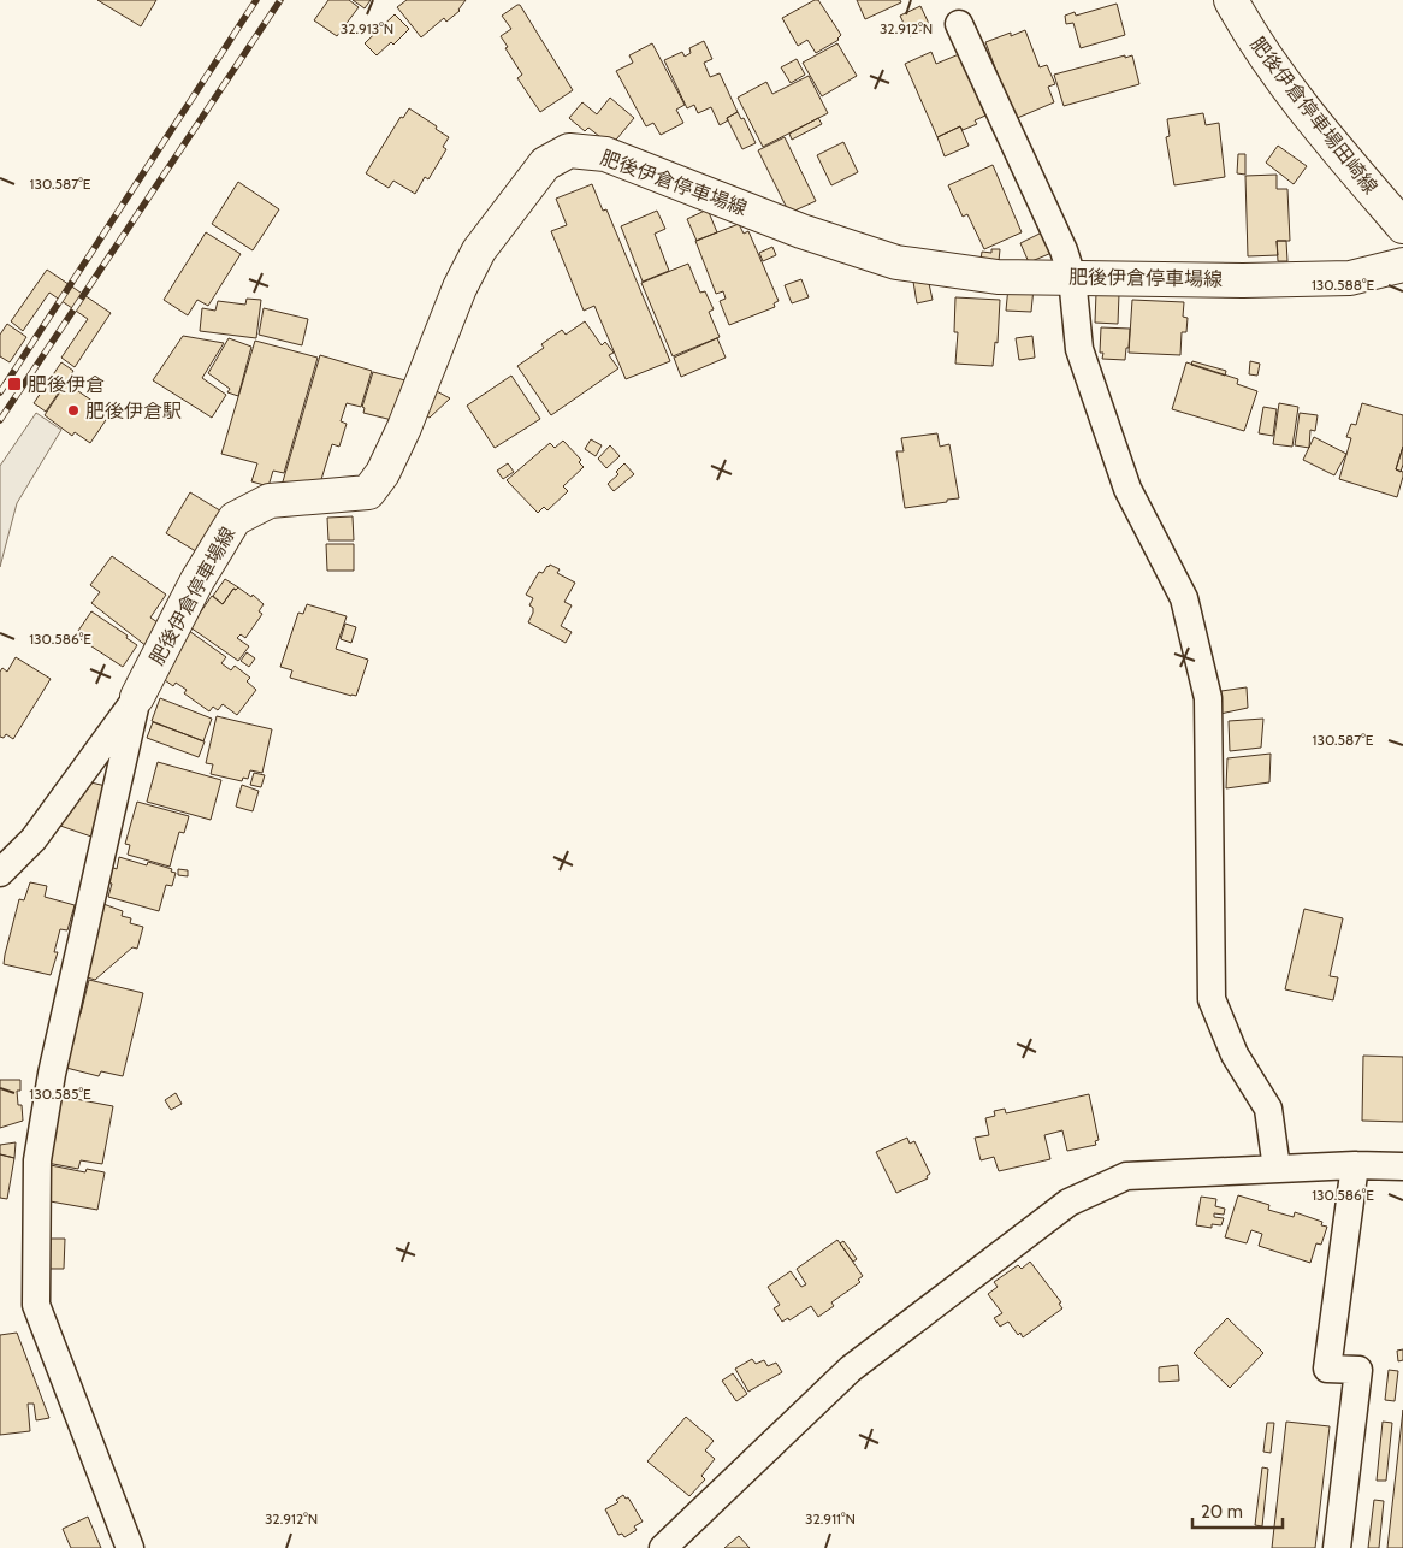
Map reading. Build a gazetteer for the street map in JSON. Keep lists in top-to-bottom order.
{
  "streets": {
    "main road": ["肥後伊倉停車場田崎線", "肥後伊倉停車場線"]
  },
  "places": {
    "transit": ["肥後伊倉"],
    "other": ["肥後伊倉駅"]
  },
  "scale_bar": "20 m",
  "coordinates": [
    "32.913°N",
    "32.912°N",
    "130.587°E",
    "130.588°E",
    "130.586°E",
    "130.585°E",
    "32.911°N"
  ]
}
